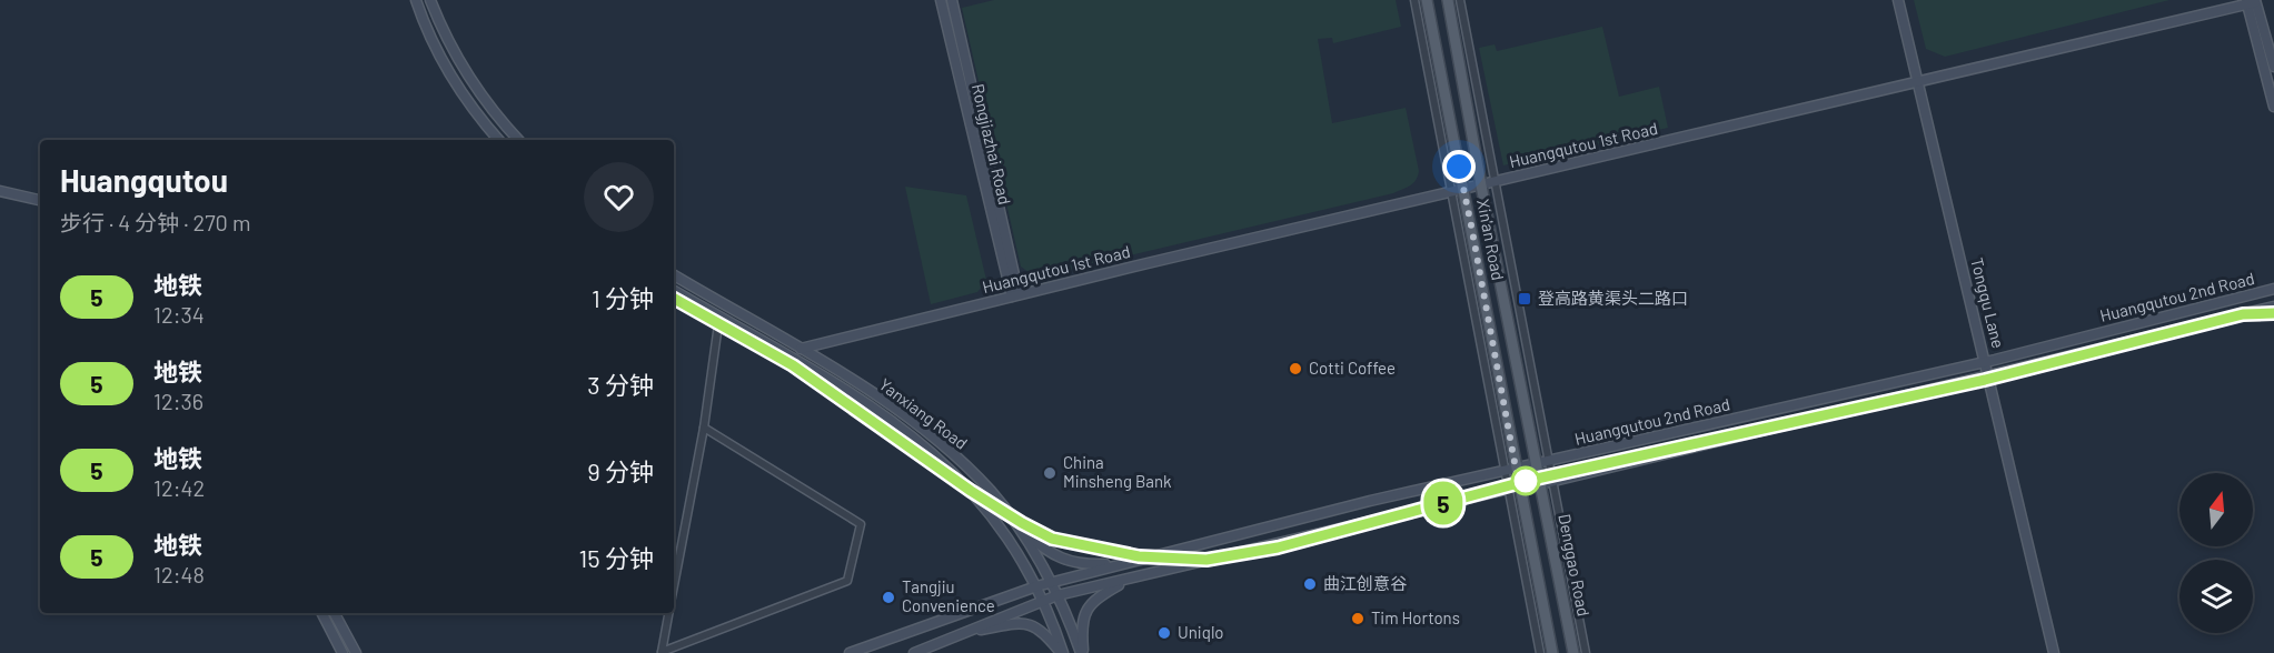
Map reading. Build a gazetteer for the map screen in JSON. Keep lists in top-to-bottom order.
{
  "streets": {
    "main road": [
      "Rongjiazhai Road",
      "Huangqutou 1st Road",
      "Xin'an Road",
      "Huangqutou 2nd Road",
      "Tongqu Lane",
      "Yanxiang Road",
      "Denggao Road"
    ]
  },
  "crossings": [
    ["Rongjiazhai Road", "Huangqutou 1st Road"],
    ["Huangqutou 1st Road", "Xin'an Road"],
    ["Huangqutou 1st Road", "Tongqu Lane"],
    ["Huangqutou 1st Road", "Yanxiang Road"],
    ["Xin'an Road", "Huangqutou 2nd Road"],
    ["Xin'an Road", "Denggao Road"],
    ["Huangqutou 2nd Road", "Tongqu Lane"],
    ["Huangqutou 2nd Road", "Yanxiang Road"],
    ["Huangqutou 2nd Road", "Denggao Road"]
  ],
  "places": {
    "transit": ["登高路黄渠头二路口"],
    "other": [
      "Cotti Coffee",
      "China Minsheng Bank",
      "曲江创意谷",
      "Tangjiu Convenience",
      "Tim Hortons",
      "Uniqlo"
    ]
  },
  "lines": ["metro line 5"],
  "north": "top",
  "page": {
    "on_map": "5",
    "heading": ["Huangqutou", "步行 · 4 分钟 · 270 m"],
    "list": [
      {
        "mark": "5",
        "name": "地铁",
        "note": "12:34",
        "value": "1 分钟"
      },
      {
        "mark": "5",
        "name": "地铁",
        "note": "12:36",
        "value": "3 分钟"
      },
      {
        "mark": "5",
        "name": "地铁",
        "note": "12:42",
        "value": "9 分钟"
      },
      {
        "mark": "5",
        "name": "地铁",
        "note": "12:48",
        "value": "15 分钟"
      }
    ]
  }
}
